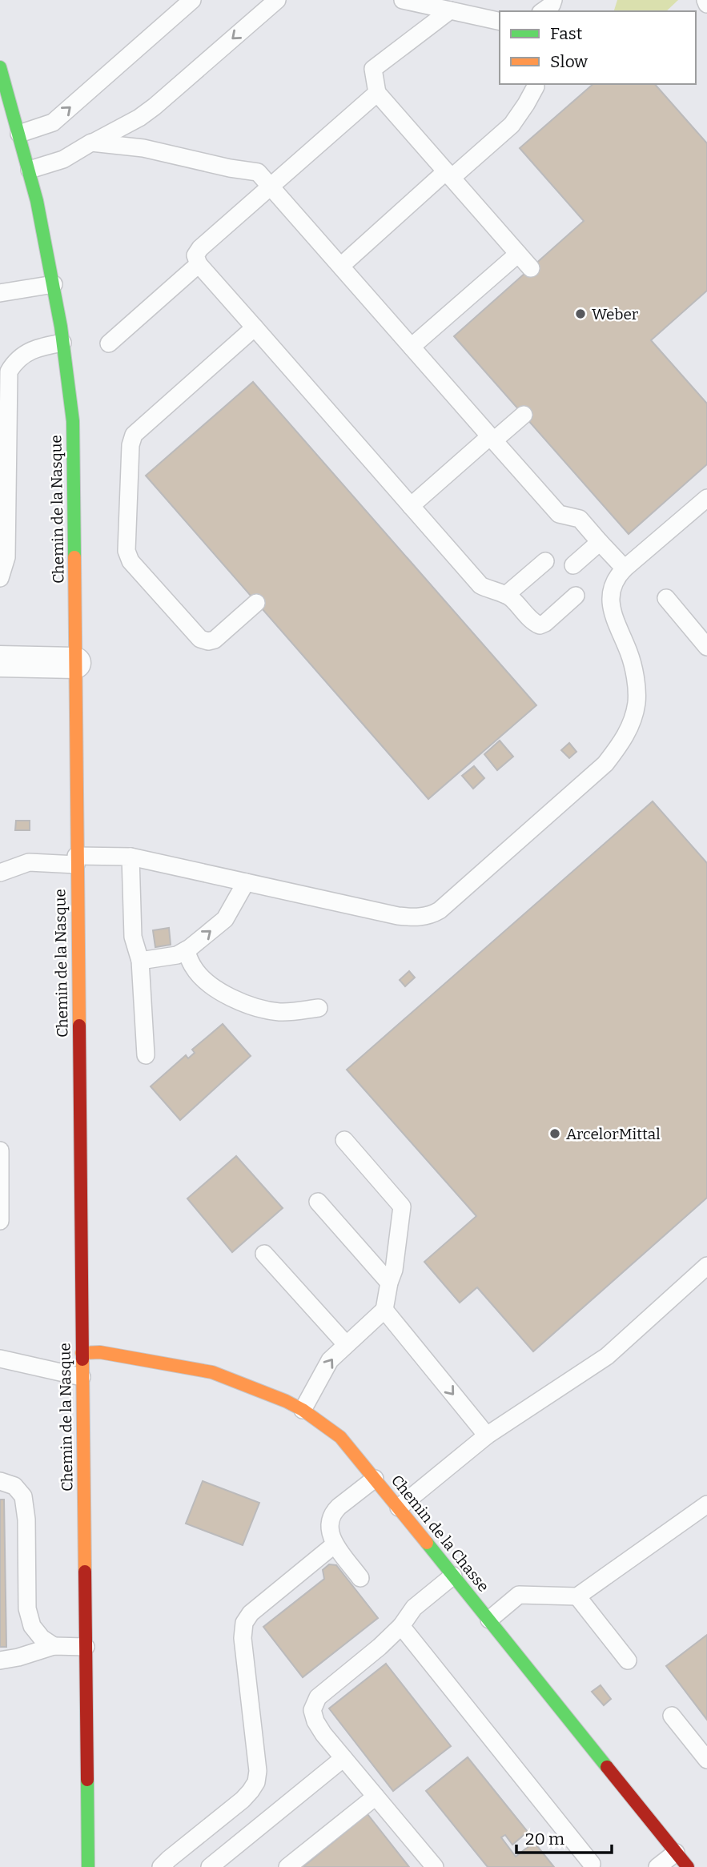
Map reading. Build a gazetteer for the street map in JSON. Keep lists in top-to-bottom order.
{
  "streets": {
    "street": ["Chemin de la Nasque", "Chemin de la Chasse"]
  },
  "crossings": [
    ["Chemin de la Nasque", "Chemin de la Chasse"]
  ],
  "places": ["Weber", "ArcelorMittal"],
  "legend": ["Fast", "Slow"],
  "scale_bar": "20 m"
}
